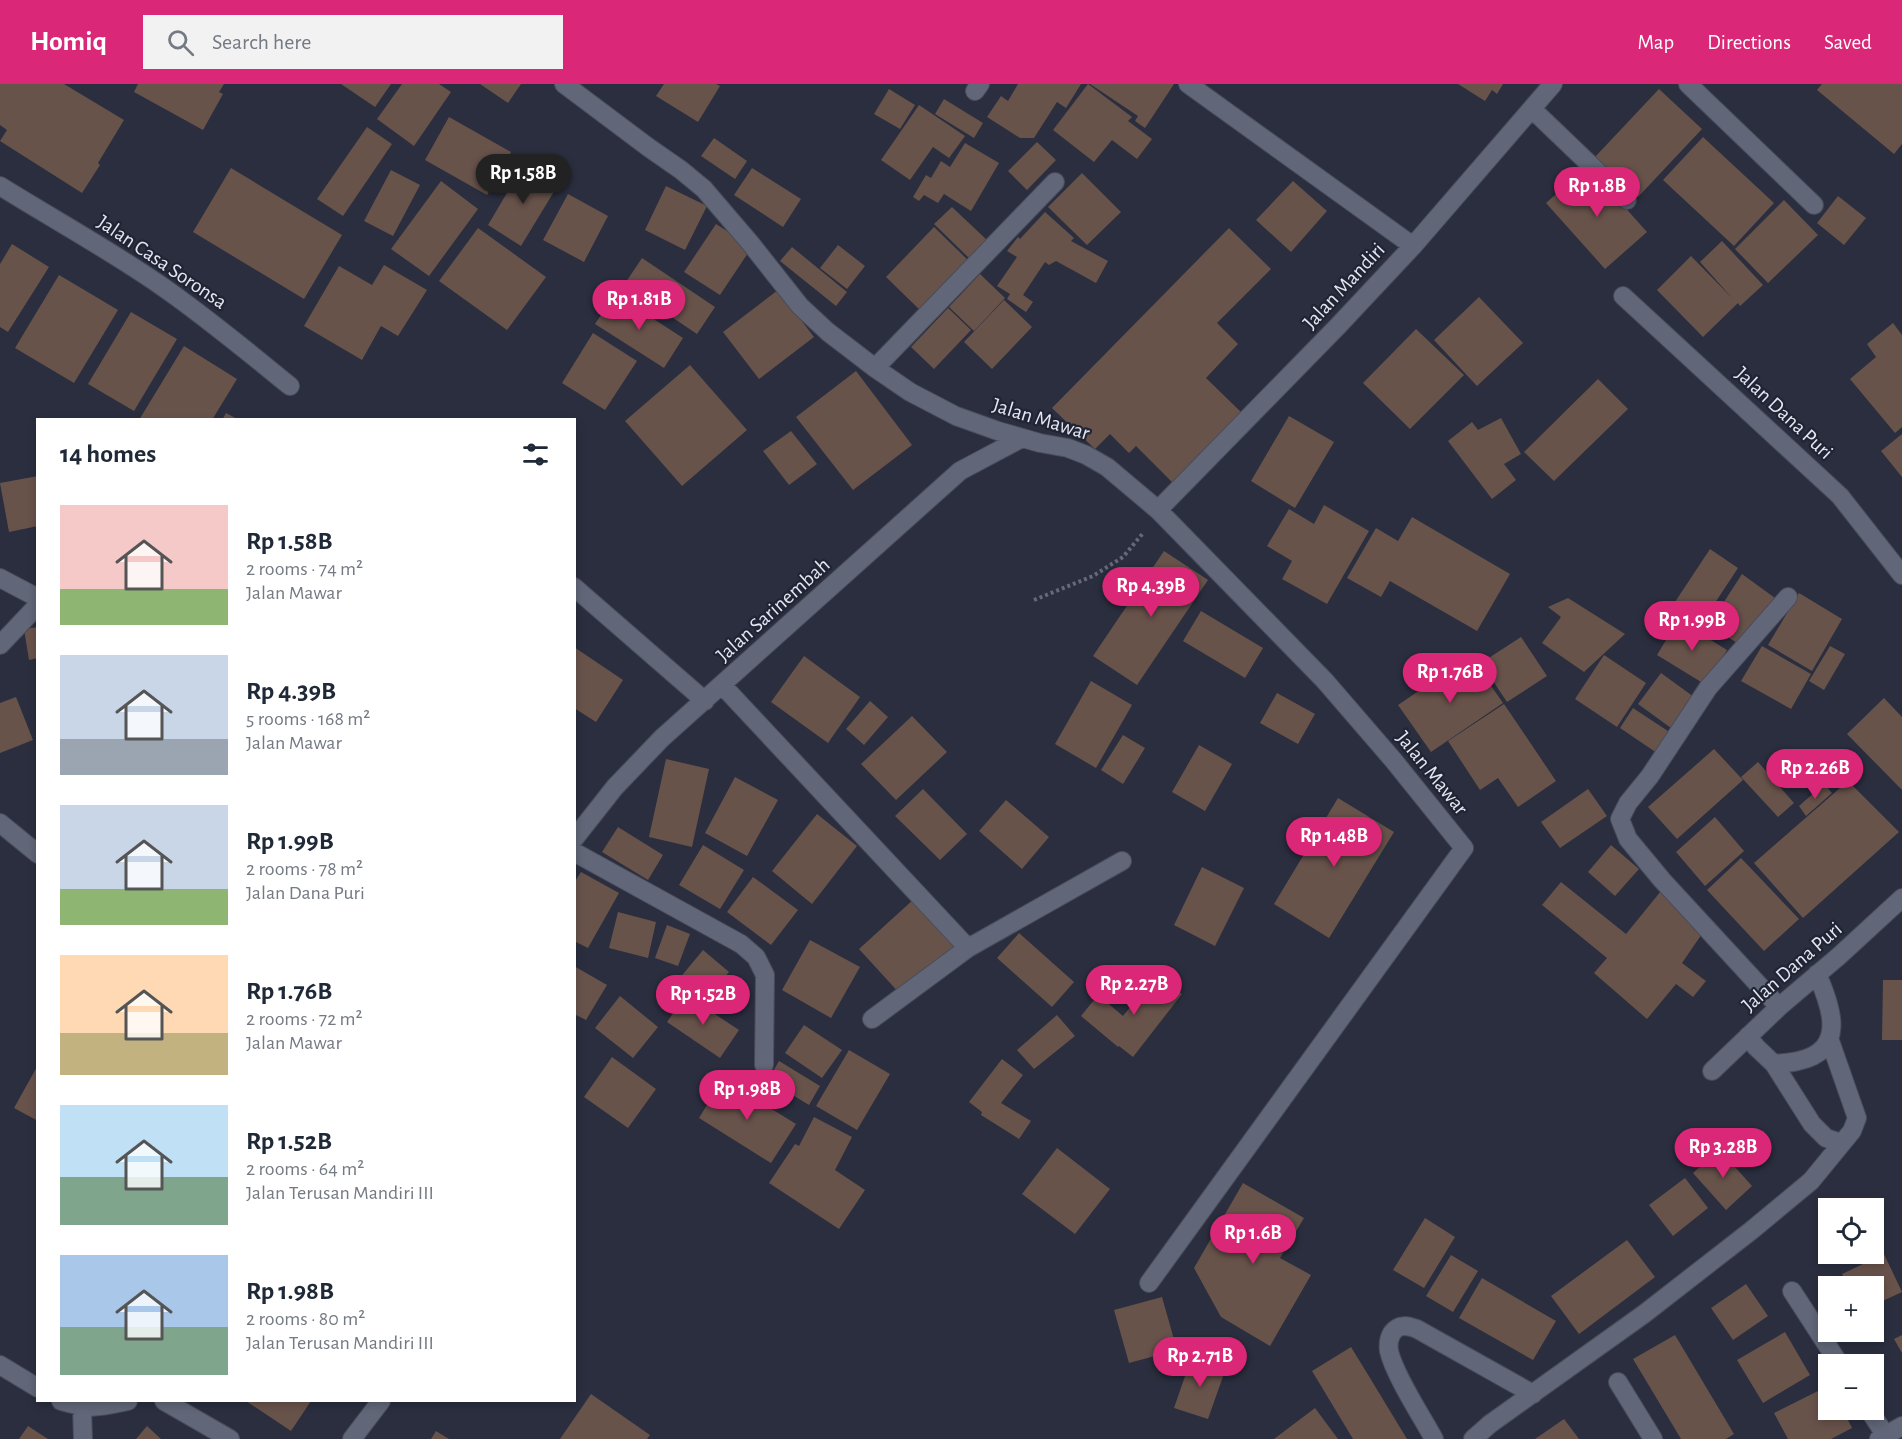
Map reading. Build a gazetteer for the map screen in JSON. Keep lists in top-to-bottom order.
{
  "streets": {
    "street": [
      "Jalan Casa Soronsa",
      "Jalan Mandiri",
      "Jalan Dana Puri",
      "Jalan Mawar",
      "Jalan Sarinembah"
    ]
  },
  "crossings": [
    ["Jalan Mandiri", "Jalan Mawar"],
    ["Jalan Mawar", "Jalan Sarinembah"]
  ],
  "page": {
    "header": "Homiq",
    "search": "Search here",
    "nav": ["Map", "Directions", "Saved"],
    "price": [
      "Rp 1.58B",
      "Rp 1.8B",
      "Rp 1.81B",
      "Rp 4.39B",
      "Rp 1.99B",
      "Rp 1.76B",
      "Rp 2.26B",
      "Rp 1.48B",
      "Rp 2.27B",
      "Rp 1.52B",
      "Rp 1.98B",
      "Rp 3.28B",
      "Rp 1.6B",
      "Rp 2.71B"
    ],
    "heading": "14 homes",
    "list": [
      {
        "name": "Rp 1.58B",
        "note": "2 rooms · 74 m² · Jalan Mawar"
      },
      {
        "name": "Rp 4.39B",
        "note": "5 rooms · 168 m² · Jalan Mawar"
      },
      {
        "name": "Rp 1.99B",
        "note": "2 rooms · 78 m² · Jalan Dana Puri"
      },
      {
        "name": "Rp 1.76B",
        "note": "2 rooms · 72 m² · Jalan Mawar"
      },
      {
        "name": "Rp 1.52B",
        "note": "2 rooms · 64 m² · Jalan Terusan Mandiri III"
      },
      {
        "name": "Rp 1.98B",
        "note": "2 rooms · 80 m² · Jalan Terusan Mandiri III"
      }
    ],
    "map_buttons": ["+", "−"]
  }
}
